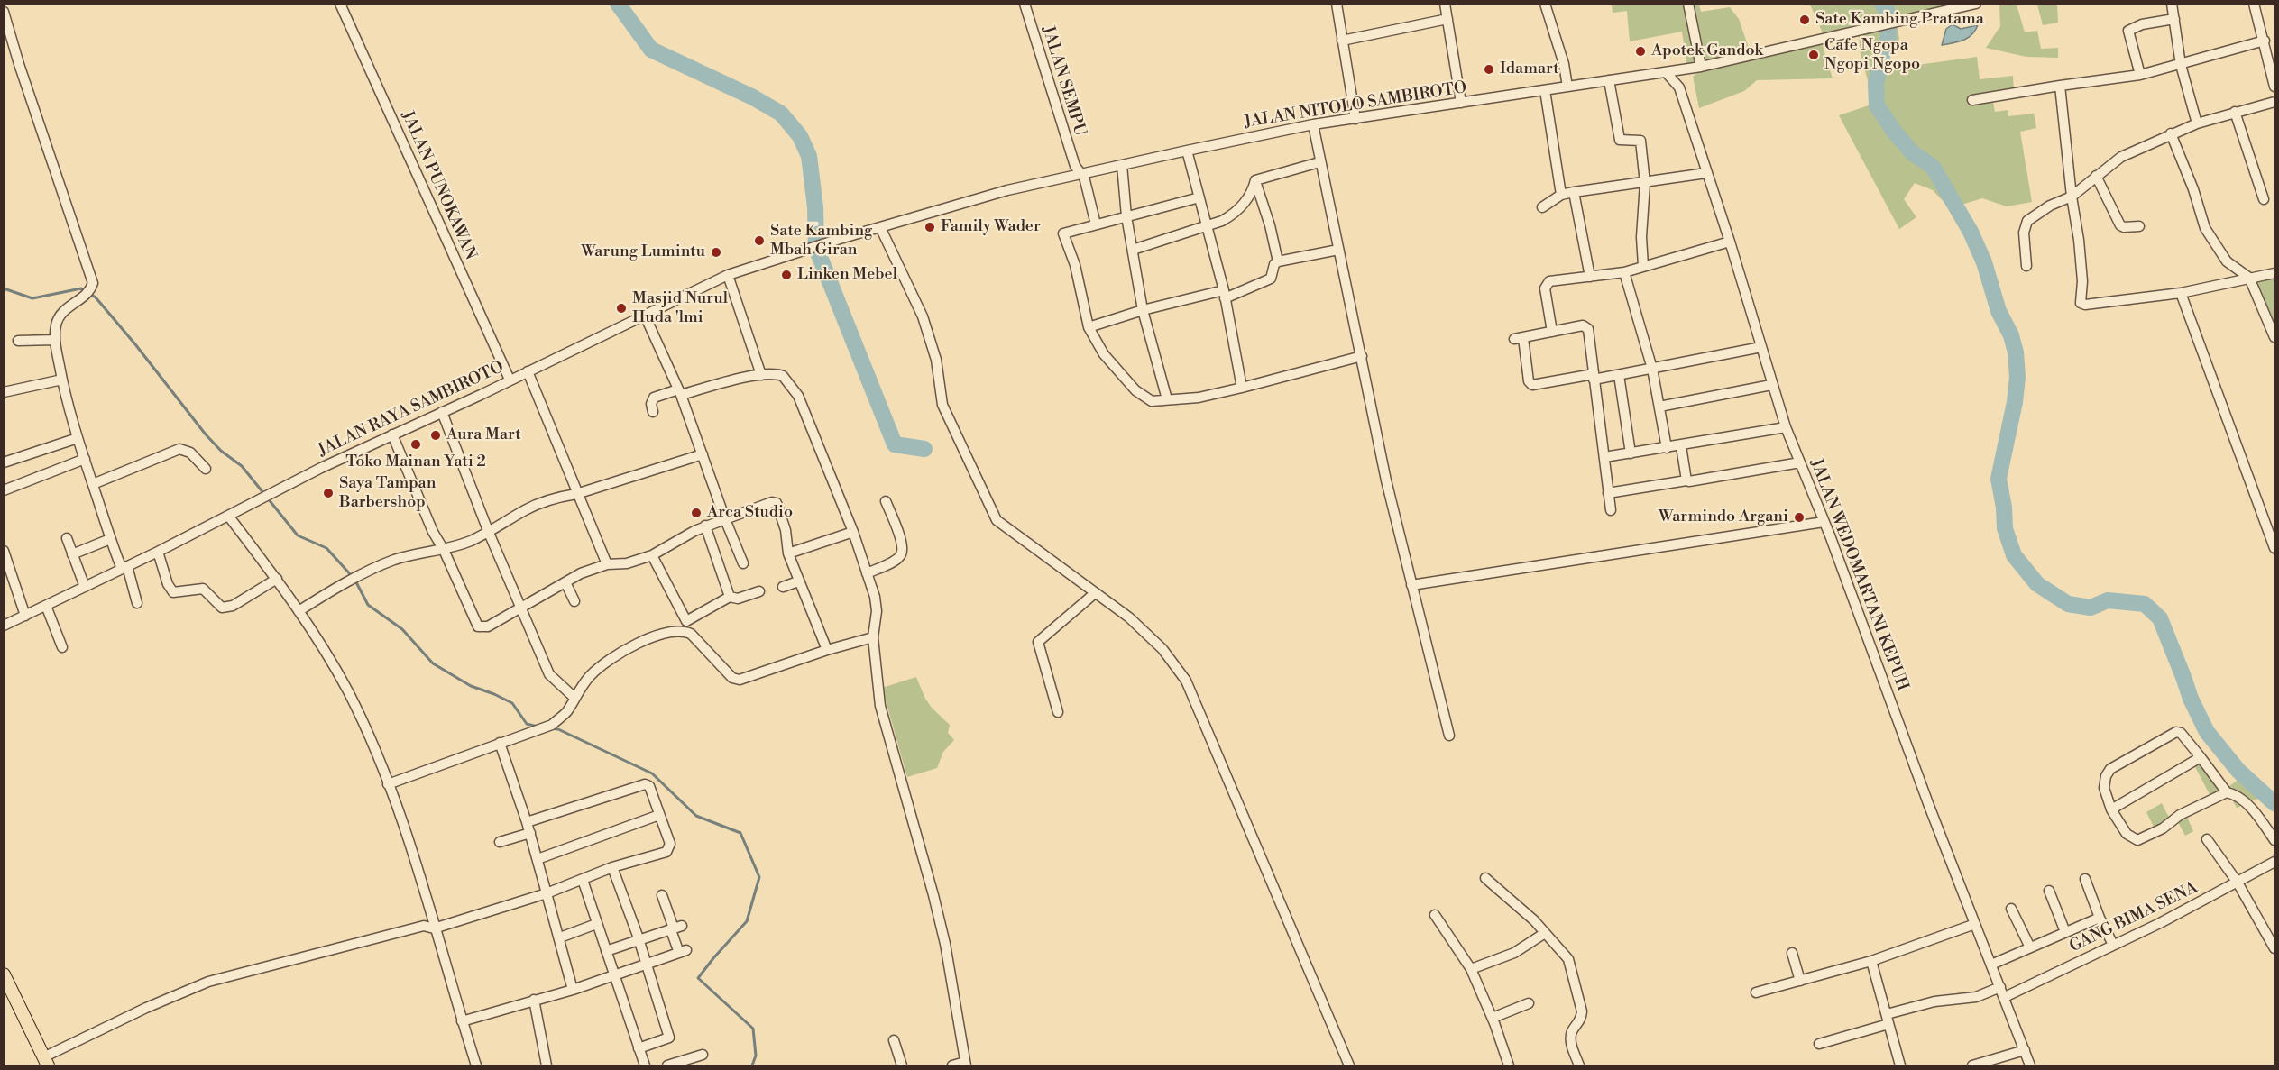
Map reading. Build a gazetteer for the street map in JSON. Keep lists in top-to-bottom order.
{
  "streets": {
    "street": [
      "JALAN SEMPU",
      "JALAN NITOLO SAMBIROTO",
      "JALAN PUNOKAWAN",
      "JALAN RAYA SAMBIROTO",
      "JALAN WEDOMARTANI KEPUH",
      "GANG BIMA SENA"
    ]
  },
  "crossings": [
    ["JALAN SEMPU", "JALAN NITOLO SAMBIROTO"],
    ["JALAN NITOLO SAMBIROTO", "JALAN RAYA SAMBIROTO"],
    ["JALAN NITOLO SAMBIROTO", "JALAN WEDOMARTANI KEPUH"],
    ["JALAN PUNOKAWAN", "JALAN RAYA SAMBIROTO"],
    ["JALAN WEDOMARTANI KEPUH", "GANG BIMA SENA"]
  ],
  "places": [
    "Sate Kambing Pratama",
    "Apotek Gandok",
    "Cafe Ngopa Ngopi Ngopo",
    "Idamart",
    "Family Wader",
    "Sate Kambing Mbah Giran",
    "Warung Lumintu",
    "Linken Mebel",
    "Masjid Nurul Huda 'lmi",
    "Aura Mart",
    "Toko Mainan Yati 2",
    "Saya Tampan Barbershop",
    "Arca Studio",
    "Warmindo Argani"
  ]
}
